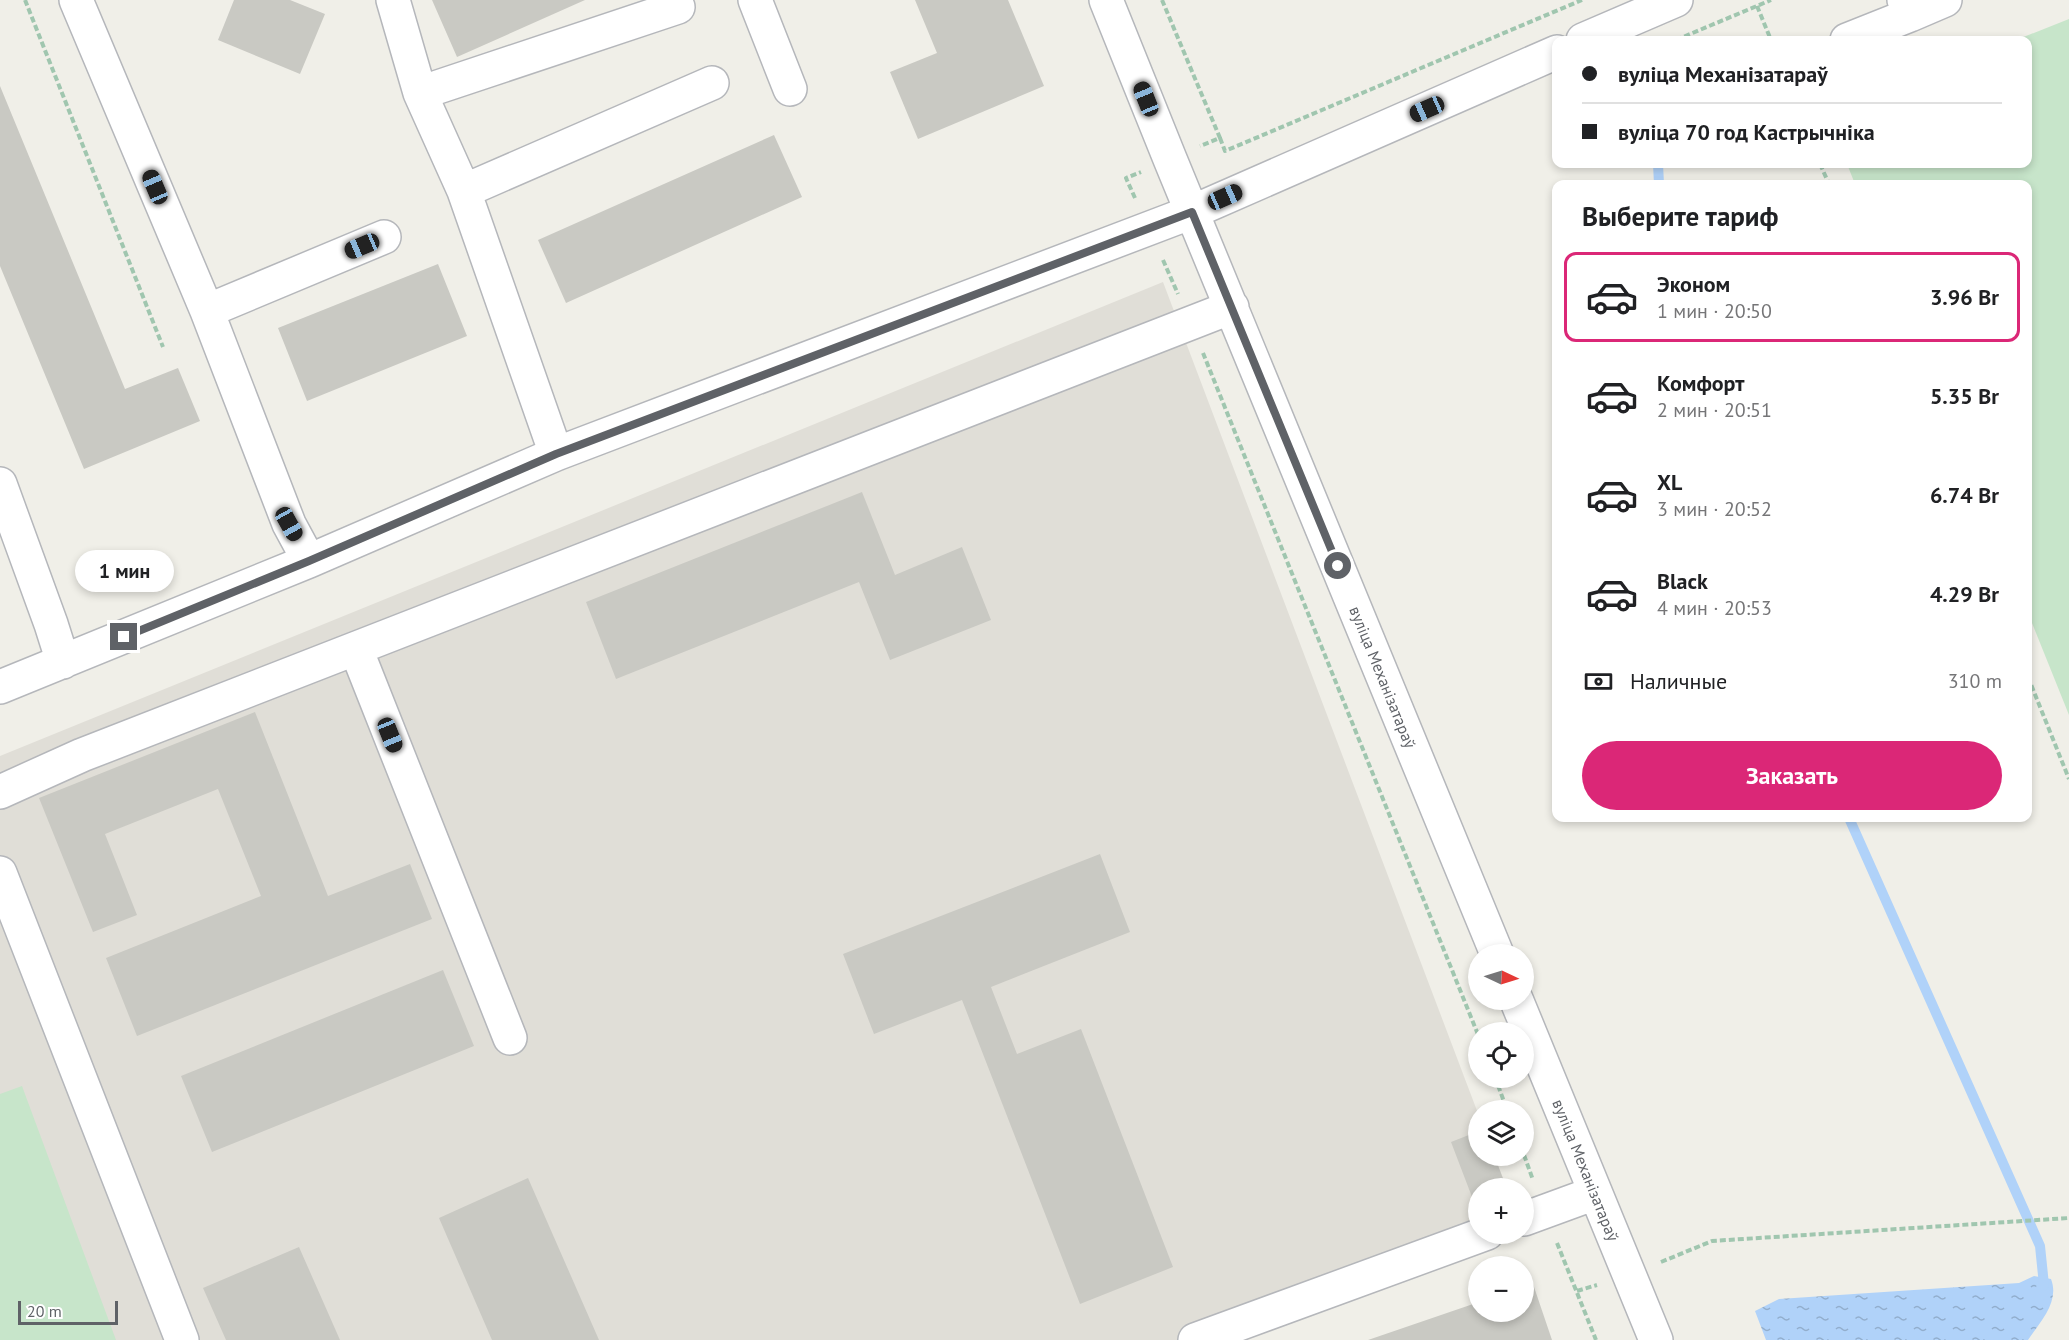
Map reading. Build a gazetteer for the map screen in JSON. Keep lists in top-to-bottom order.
{
  "streets": {
    "street": ["вуліца Механізатараў"]
  },
  "scale_bar": "20 m",
  "north": "right",
  "page": {
    "banner": ["вуліца Механізатараў", "вуліца 70 год Кастрычніка"],
    "heading": "Выберите тариф",
    "list": [
      {
        "name": "Эконом",
        "note": "1 мин · 20:50",
        "value": "3.96 Br"
      },
      {
        "name": "Комфорт",
        "note": "2 мин · 20:51",
        "value": "5.35 Br"
      },
      {
        "name": "XL",
        "note": "3 мин · 20:52",
        "value": "6.74 Br"
      },
      {
        "name": "Black",
        "note": "4 мин · 20:53",
        "value": "4.29 Br"
      }
    ],
    "bubble": "1 мин",
    "pay": ["Наличные", "310 m"],
    "buttons": "Заказать",
    "map_buttons": ["+", "−"],
    "scale": "20 m"
  }
}
